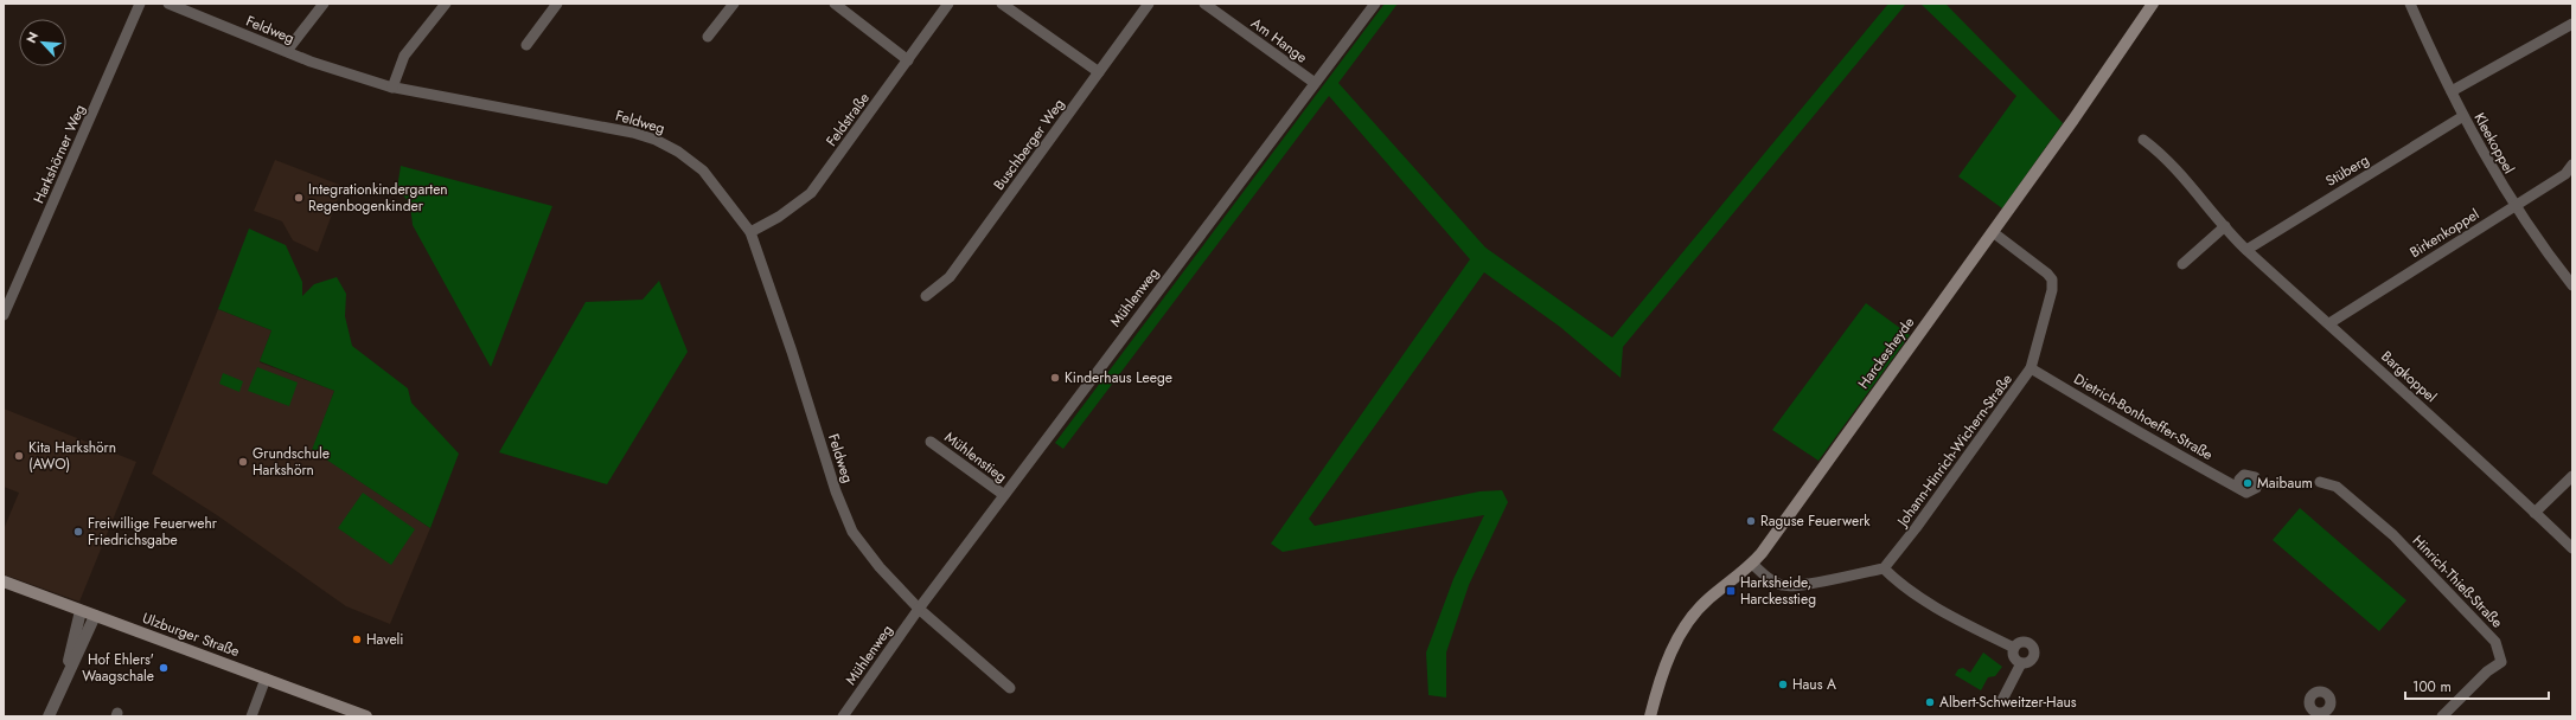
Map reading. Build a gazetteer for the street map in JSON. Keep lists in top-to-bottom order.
{
  "streets": {
    "main road": ["Harckesheyde", "Ulzburger Straße"],
    "street": [
      "Feldweg",
      "Am Hange",
      "Feldstraße",
      "Kleekoppel",
      "Buschberger Weg",
      "Harkshörner Weg",
      "Stüberg",
      "Birkenkoppel",
      "Mühlenweg",
      "Bargkoppel",
      "Dietrich-Bonhoeffer-Straße",
      "Johann-Hinrich-Wichern-Straße",
      "Mühlenstieg",
      "Hinrich-Thieß-Straße"
    ]
  },
  "crossings": [
    ["Feldweg", "Feldstraße"],
    ["Feldweg", "Mühlenweg"],
    ["Am Hange", "Mühlenweg"],
    ["Kleekoppel", "Stüberg"],
    ["Kleekoppel", "Birkenkoppel"],
    ["Stüberg", "Bargkoppel"],
    ["Birkenkoppel", "Bargkoppel"],
    ["Mühlenweg", "Mühlenstieg"],
    ["Harckesheyde", "Johann-Hinrich-Wichern-Straße"],
    ["Dietrich-Bonhoeffer-Straße", "Johann-Hinrich-Wichern-Straße"]
  ],
  "places": {
    "other": [
      "Integrationkindergarten Regenbogenkinder",
      "Kinderhaus Leege",
      "Kita Harkshörn (AWO)",
      "Grundschule Harkshörn",
      "Maibaum",
      "Raguse Feuerwerk",
      "Freiwillige Feuerwehr Friedrichsgabe",
      "Haveli",
      "Hof Ehlers' Waagschale",
      "Haus A",
      "Albert-Schweitzer-Haus"
    ],
    "transit": ["Harksheide, Harckesstieg"]
  },
  "scale_bar": "100 m",
  "north": "top left"
}
